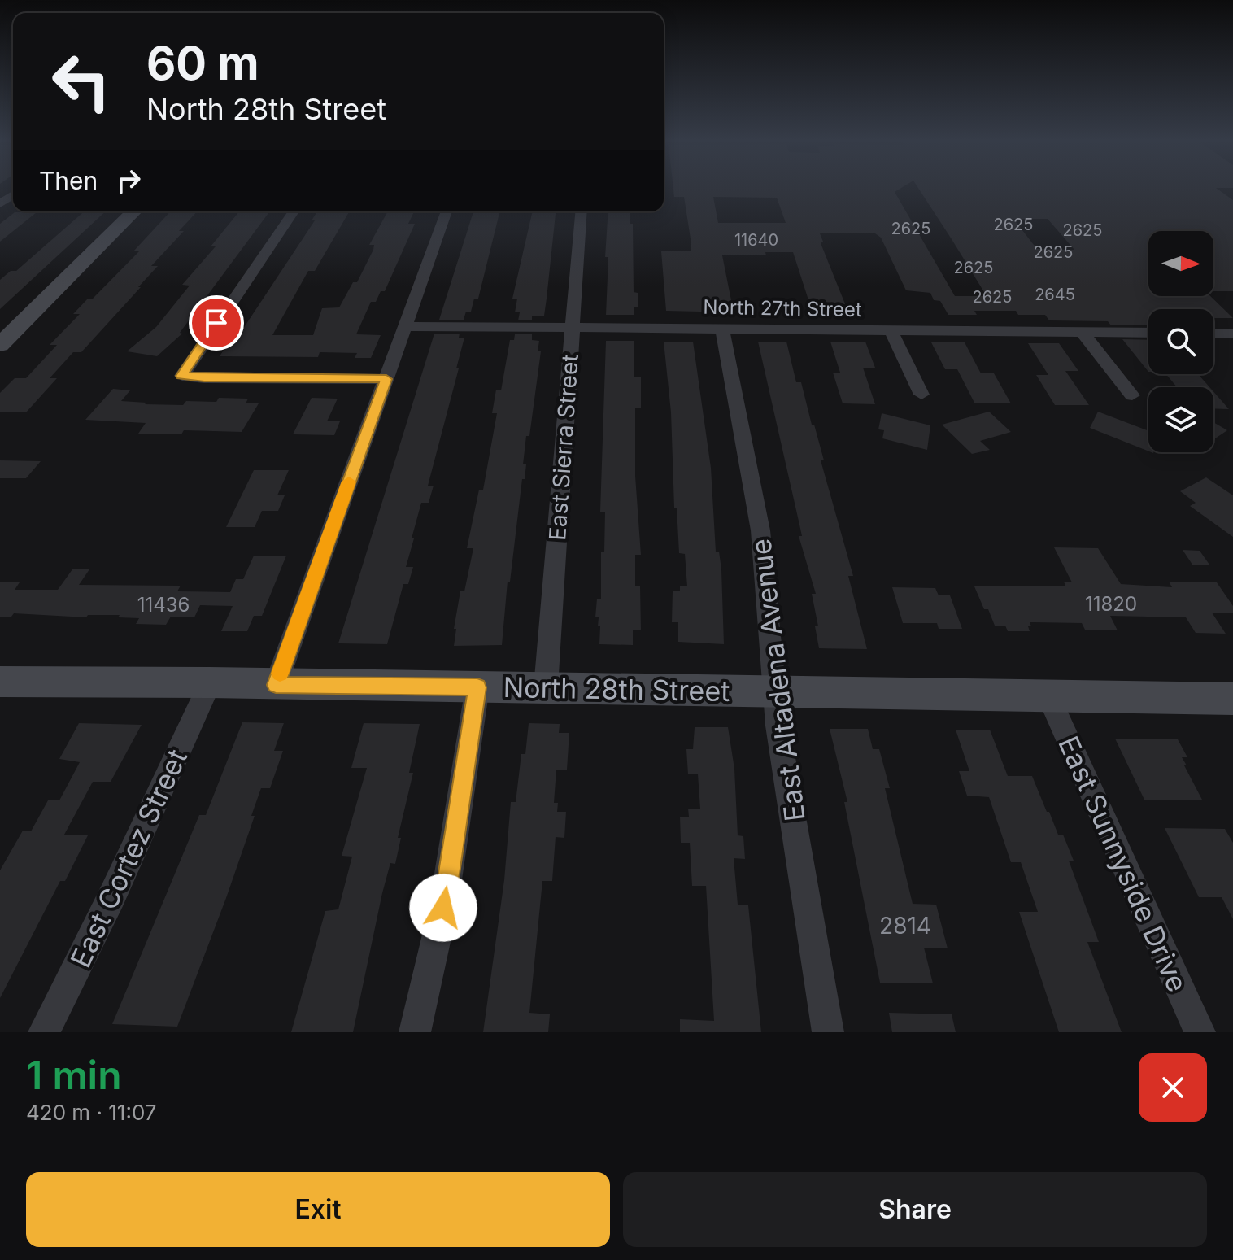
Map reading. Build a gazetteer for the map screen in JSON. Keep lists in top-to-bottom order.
{
  "streets": {
    "street": [
      "North 27th Street",
      "East Sierra Street",
      "East Altadena Avenue",
      "North 28th Street",
      "East Cortez Street",
      "East Sunnyside Drive"
    ]
  },
  "crossings": [
    ["North 27th Street", "East Sierra Street"],
    ["North 27th Street", "East Altadena Avenue"],
    ["East Sierra Street", "North 28th Street"],
    ["East Altadena Avenue", "North 28th Street"],
    ["North 28th Street", "East Cortez Street"],
    ["North 28th Street", "East Sunnyside Drive"]
  ],
  "house_numbers": [
    "2625",
    "2625",
    "2625",
    "11640",
    "2625",
    "2625",
    "2645",
    "2625",
    "11820",
    "11436",
    "2814"
  ],
  "north": "right",
  "page": {
    "turn": ["60 m", "North 28th Street"],
    "then": "Then",
    "heading": ["1 min", "420 m · 11:07"],
    "buttons": ["Exit", "Share"]
  }
}
